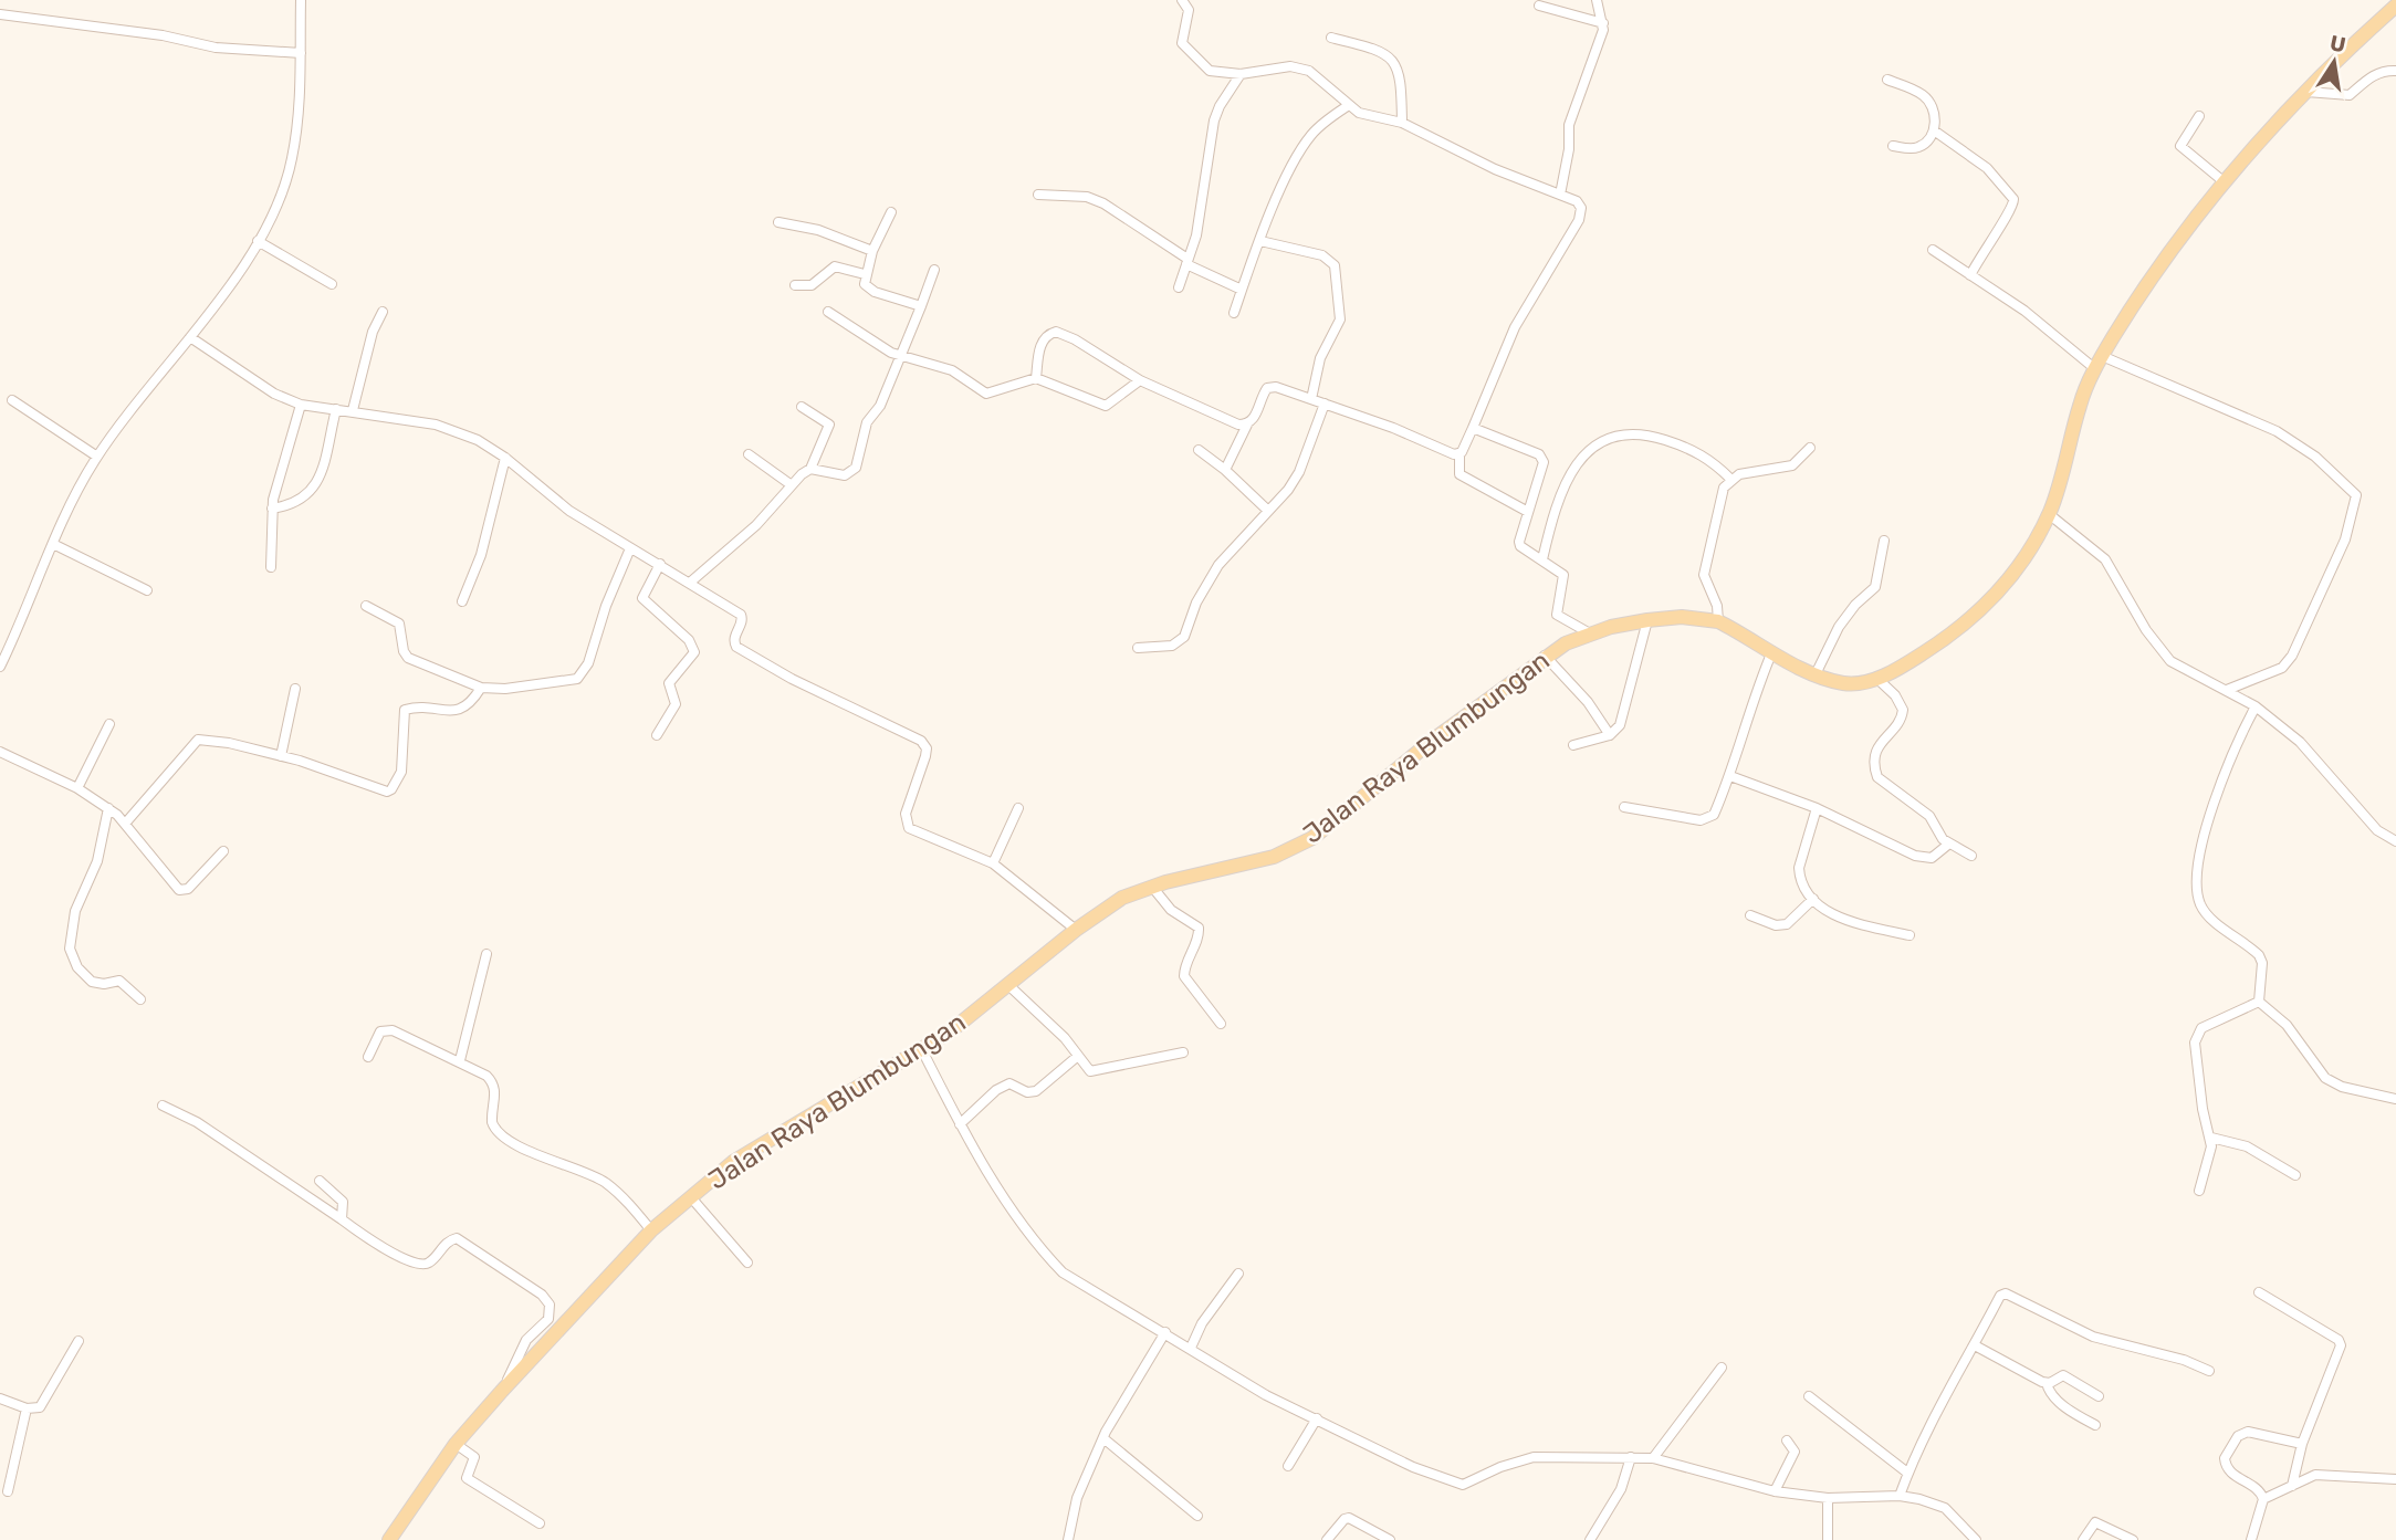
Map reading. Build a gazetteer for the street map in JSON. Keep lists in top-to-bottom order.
{
  "streets": {
    "main road": ["Jalan Raya Blumbungan"]
  },
  "north": "top"
}
